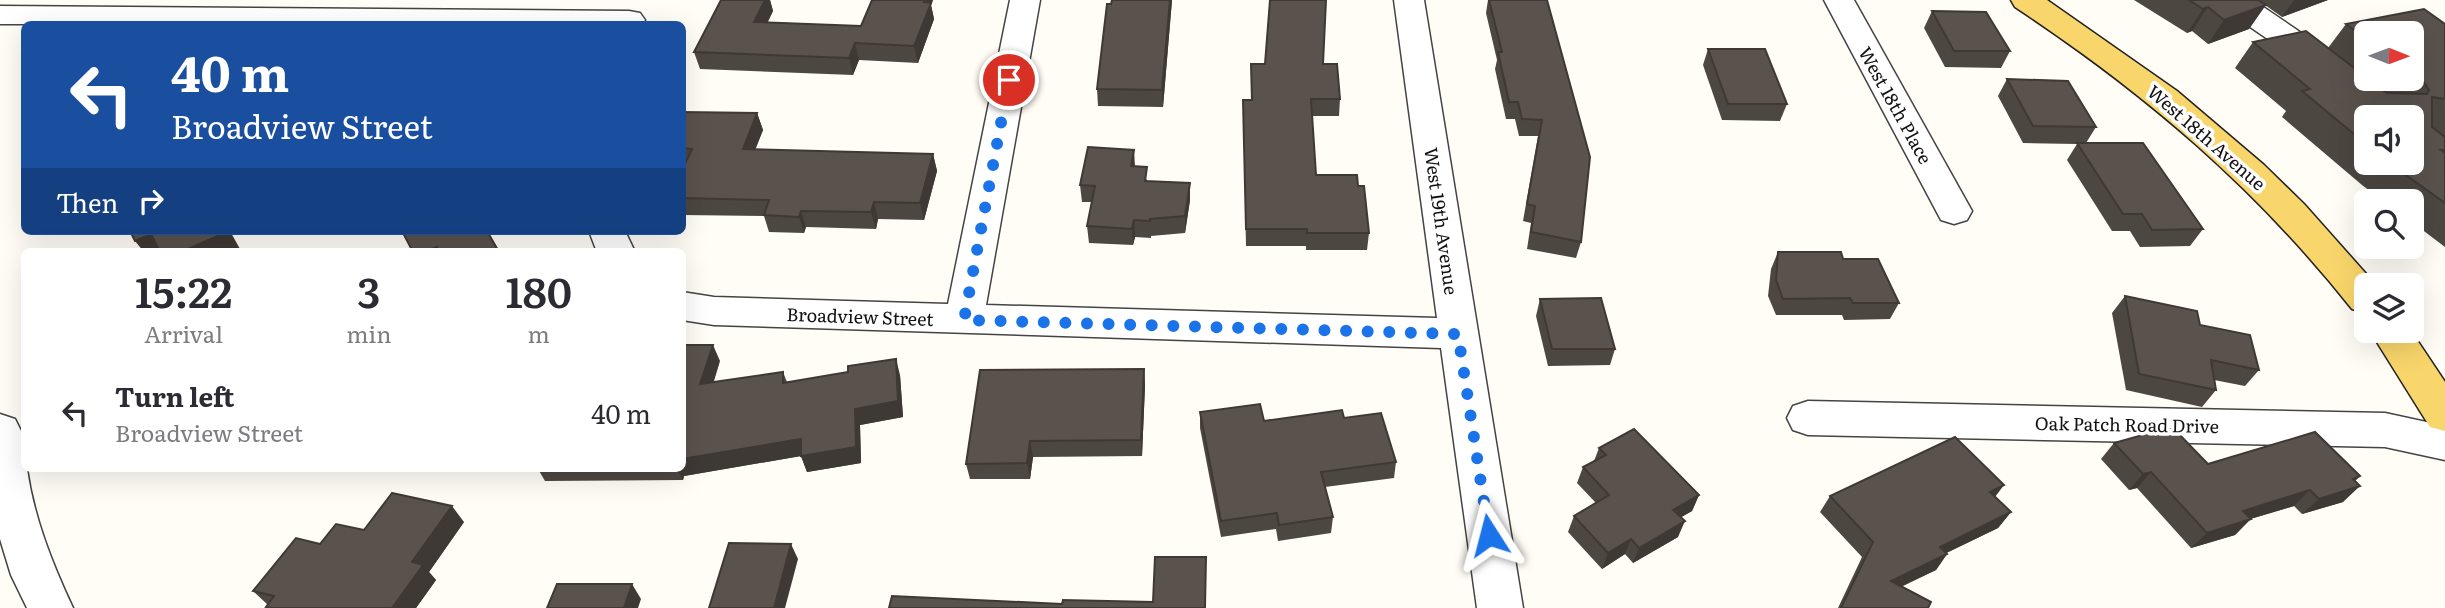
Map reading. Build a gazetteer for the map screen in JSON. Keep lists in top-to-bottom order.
{
  "streets": {
    "main road": ["West 18th Avenue"],
    "street": [
      "West 18th Place",
      "West 19th Avenue",
      "Broadview Street",
      "Oak Patch Road Drive"
    ]
  },
  "crossings": [
    ["West 19th Avenue", "Broadview Street"]
  ],
  "north": "right",
  "page": {
    "turn": ["40 m", "Broadview Street"],
    "then": "Then",
    "eta": [
      "15:22",
      "Arrival",
      "3",
      "min",
      "180",
      "m"
    ],
    "list": [
      {
        "name": "Turn left",
        "note": "Broadview Street",
        "value": "40 m"
      }
    ]
  }
}
